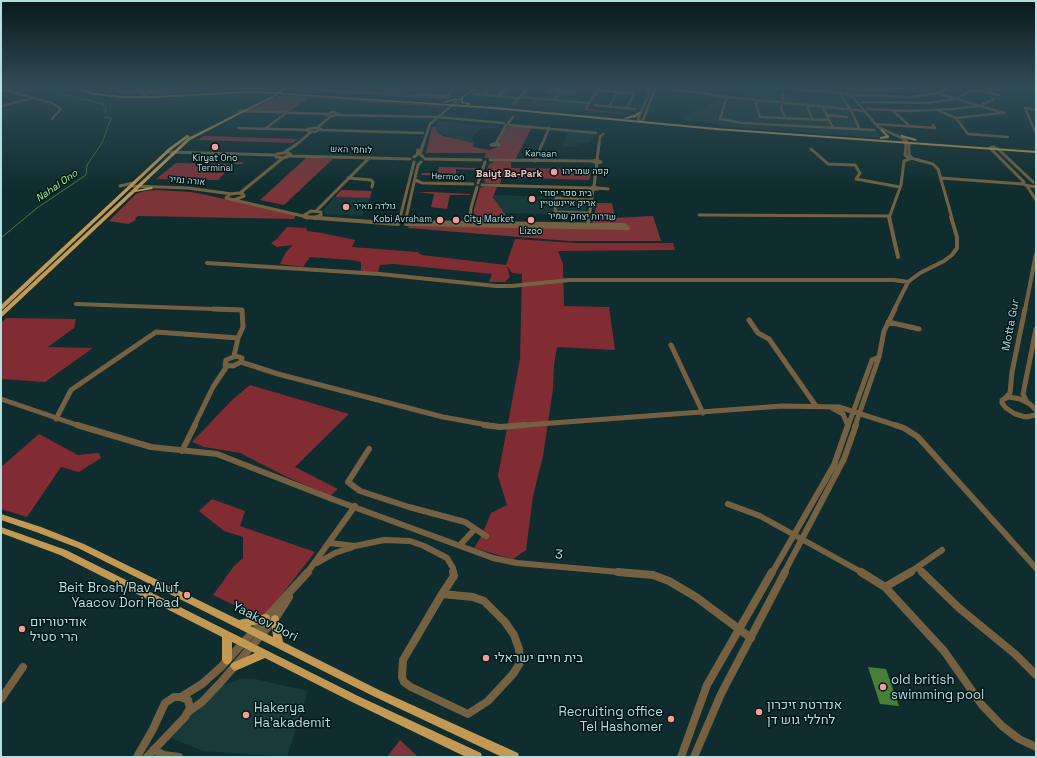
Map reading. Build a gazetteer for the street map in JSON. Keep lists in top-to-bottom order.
{
  "streets": {
    "main road": ["Yaakov Dori"],
    "street": [
      "לוחמי האש",
      "Kanaan",
      "Hermon",
      "אורה נמיר",
      "שדרות יצחק שמיר",
      "Motta Gur",
      "3"
    ]
  },
  "districts": ["Baiyt Ba-Park"],
  "water": ["Nahal Ono"],
  "places": [
    "Kiryat Ono Terminal",
    "קפה שמריהו",
    "בית ספר יסודי אריק איינשטיין",
    "גולדה מאיר",
    "Kobi Avraham",
    "City Market",
    "Lizoo",
    "Beit Brosh/Rav Aluf Yaacov Dori Road",
    "אודיטוריום הרי סטיל",
    "בית חיים ישראלי",
    "old british swimming pool",
    "אנדרטת זיכרון לחללי גוש דן",
    "Hakerya Ha'akademit",
    "Recruiting office Tel Hashomer"
  ]
}
